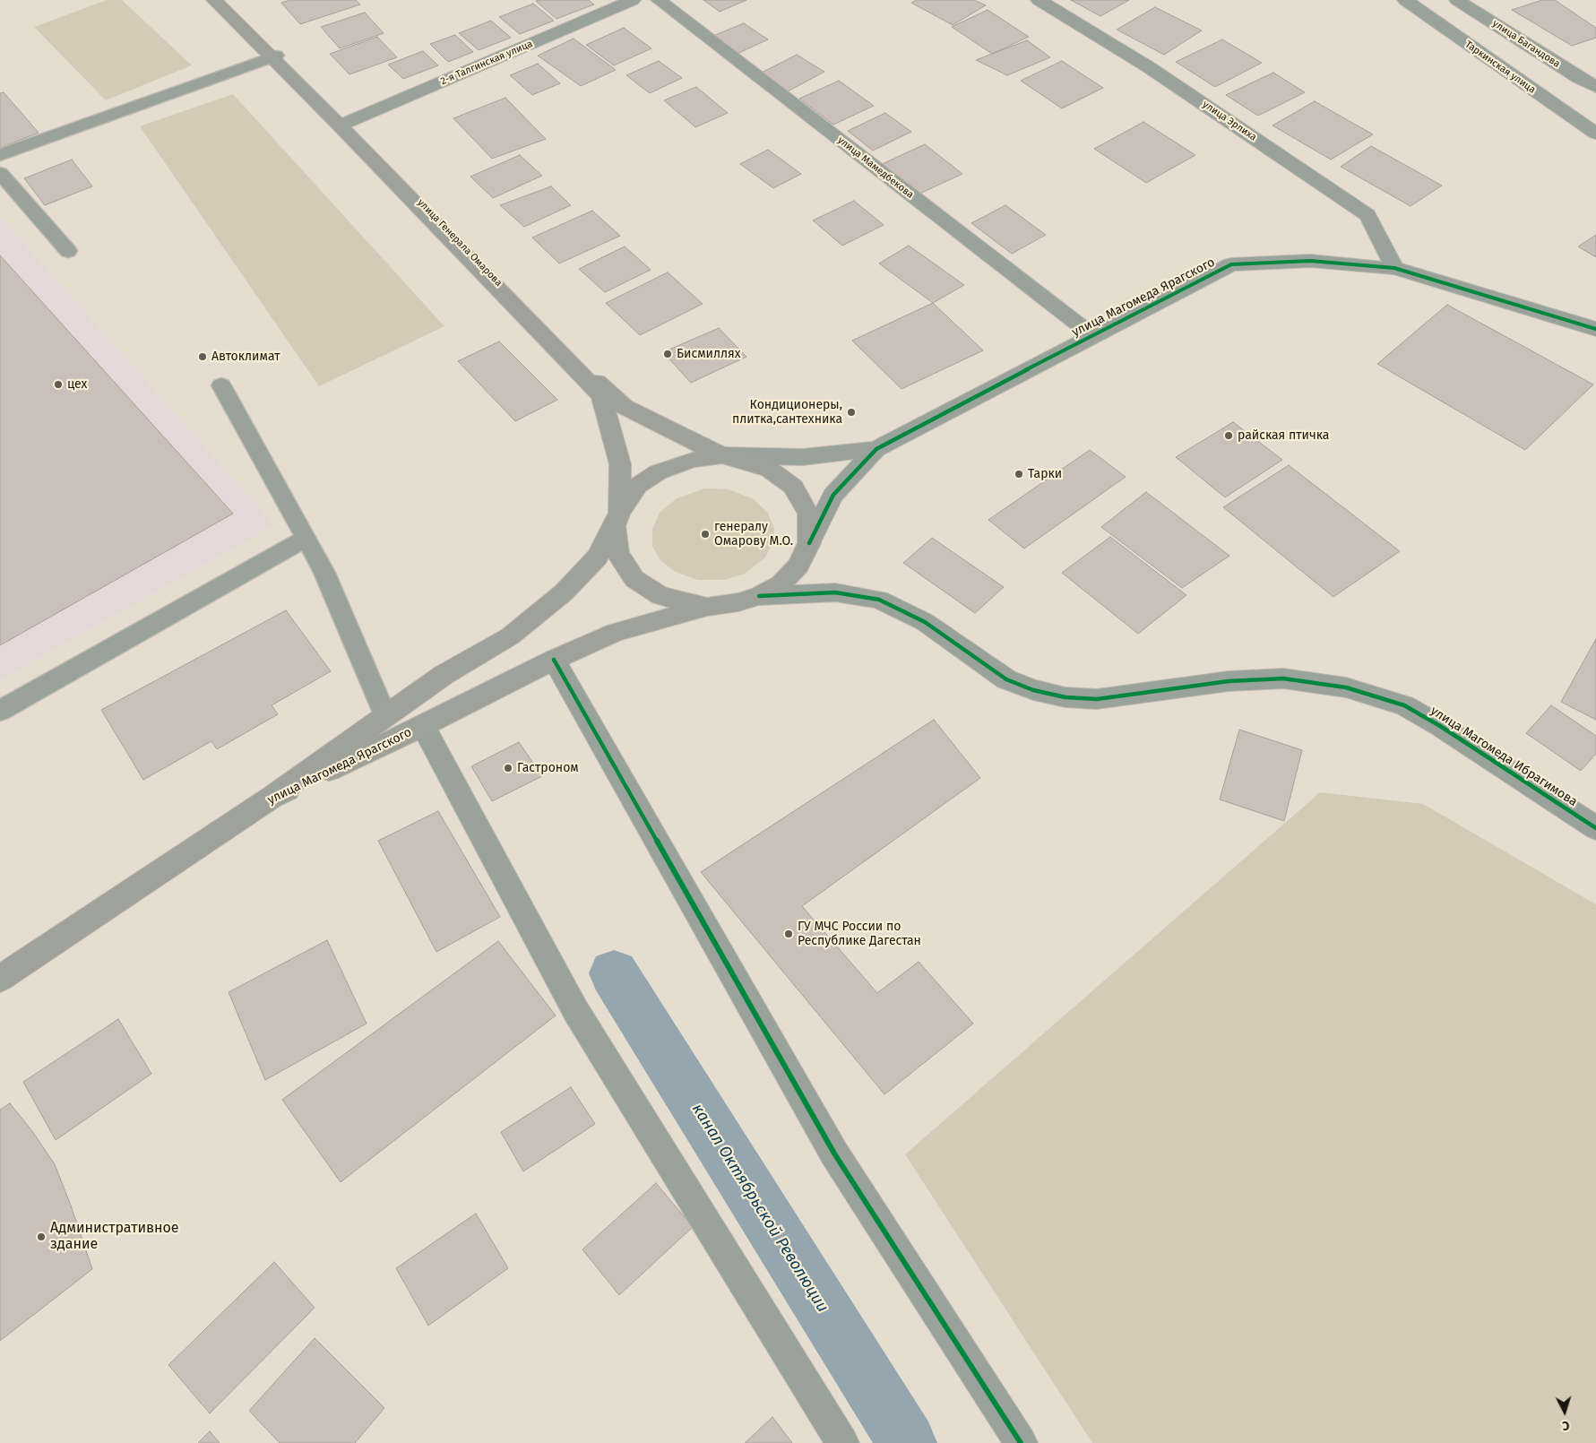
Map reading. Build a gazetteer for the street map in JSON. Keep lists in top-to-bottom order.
{
  "streets": {
    "main road": ["улица Генерала Омарова", "улица Магомеда Ярагского"],
    "street": [
      "улица Багандова",
      "2-я Талгинская улица",
      "Таркинская улица",
      "улица Эрлиха",
      "улица Мамедбекова",
      "улица Магомеда Ибрагимова"
    ]
  },
  "crossings": [
    ["2-я Талгинская улица", "улица Генерала Омарова"],
    ["улица Эрлиха", "улица Магомеда Ярагского"],
    ["улица Мамедбекова", "улица Магомеда Ярагского"]
  ],
  "water": ["канал Октябрьской Революции"],
  "places": [
    "Бисмиллях",
    "Автоклимат",
    "цех",
    "Кондиционеры, плитка,сантехника",
    "райская птичка",
    "Тарки",
    "генералу Омарову М.О.",
    "Гастроном",
    "ГУ МЧС России по Республике Дагестан",
    "Административное здание"
  ],
  "north": "bottom"
}
